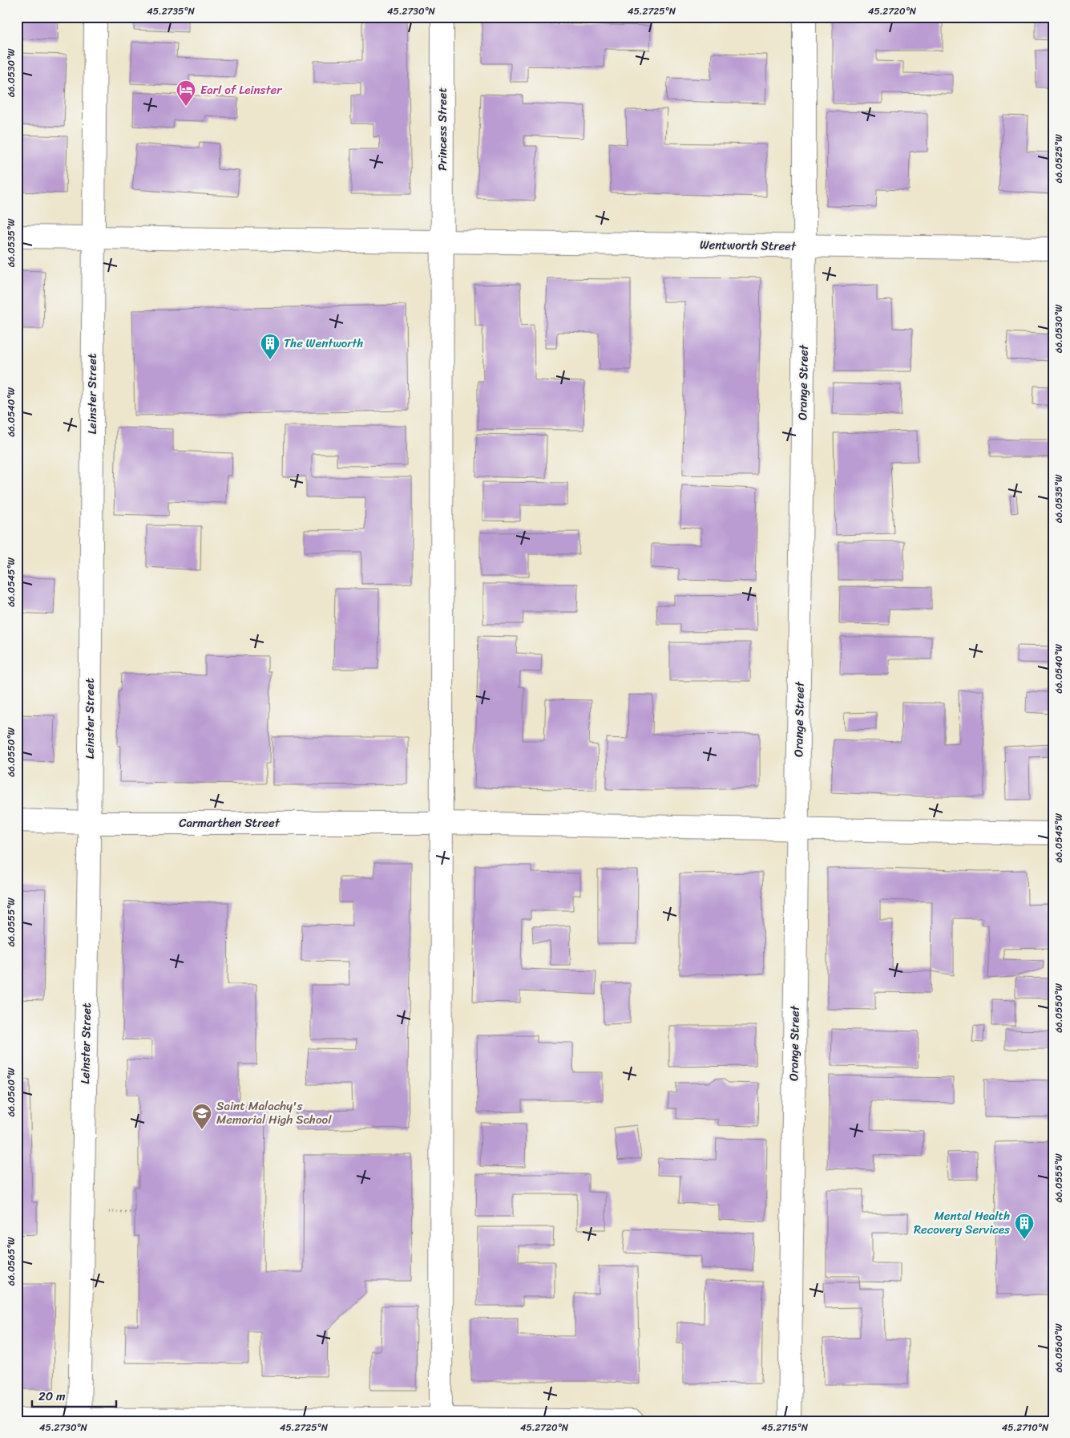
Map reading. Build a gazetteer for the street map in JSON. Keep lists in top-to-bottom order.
{
  "streets": {
    "street": [
      "Princess Street",
      "Wentworth Street",
      "Orange Street",
      "Leinster Street",
      "Carmarthen Street"
    ]
  },
  "crossings": [
    ["Princess Street", "Wentworth Street"],
    ["Princess Street", "Carmarthen Street"],
    ["Wentworth Street", "Orange Street"],
    ["Wentworth Street", "Leinster Street"],
    ["Orange Street", "Carmarthen Street"],
    ["Leinster Street", "Carmarthen Street"]
  ],
  "places": {
    "hotel": ["Earl of Leinster"],
    "building": ["The Wentworth", "Mental Health Recovery Services"],
    "school or university": ["Saint Malachy's Memorial High School"]
  },
  "scale_bar": "20 m",
  "coordinates": [
    "45.2735°N",
    "45.2730°N",
    "45.2725°N",
    "45.2720°N",
    "66.0530°W",
    "66.0525°W",
    "66.0535°W",
    "66.0540°W",
    "66.0545°W",
    "66.0550°W",
    "66.0555°W",
    "66.0560°W",
    "66.0565°W",
    "45.2715°N",
    "45.2710°N"
  ]
}
